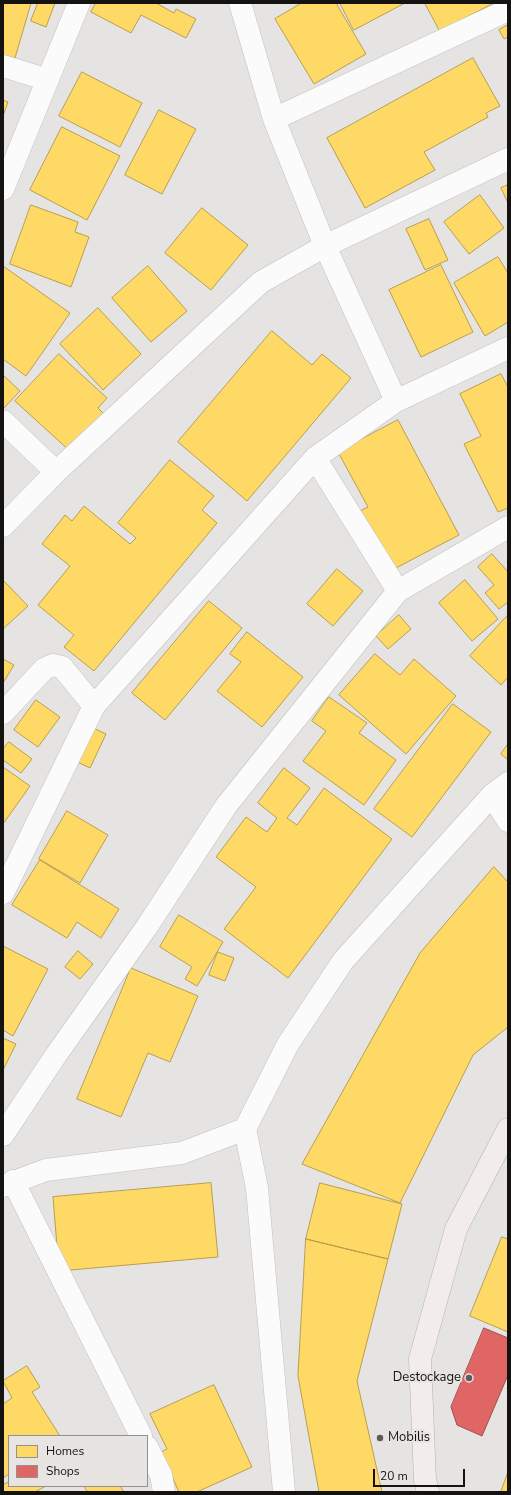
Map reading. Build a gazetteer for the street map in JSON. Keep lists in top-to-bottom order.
{
  "places": ["Destockage", "Mobilis"],
  "legend": ["Homes", "Shops"],
  "scale_bar": "20 m"
}
